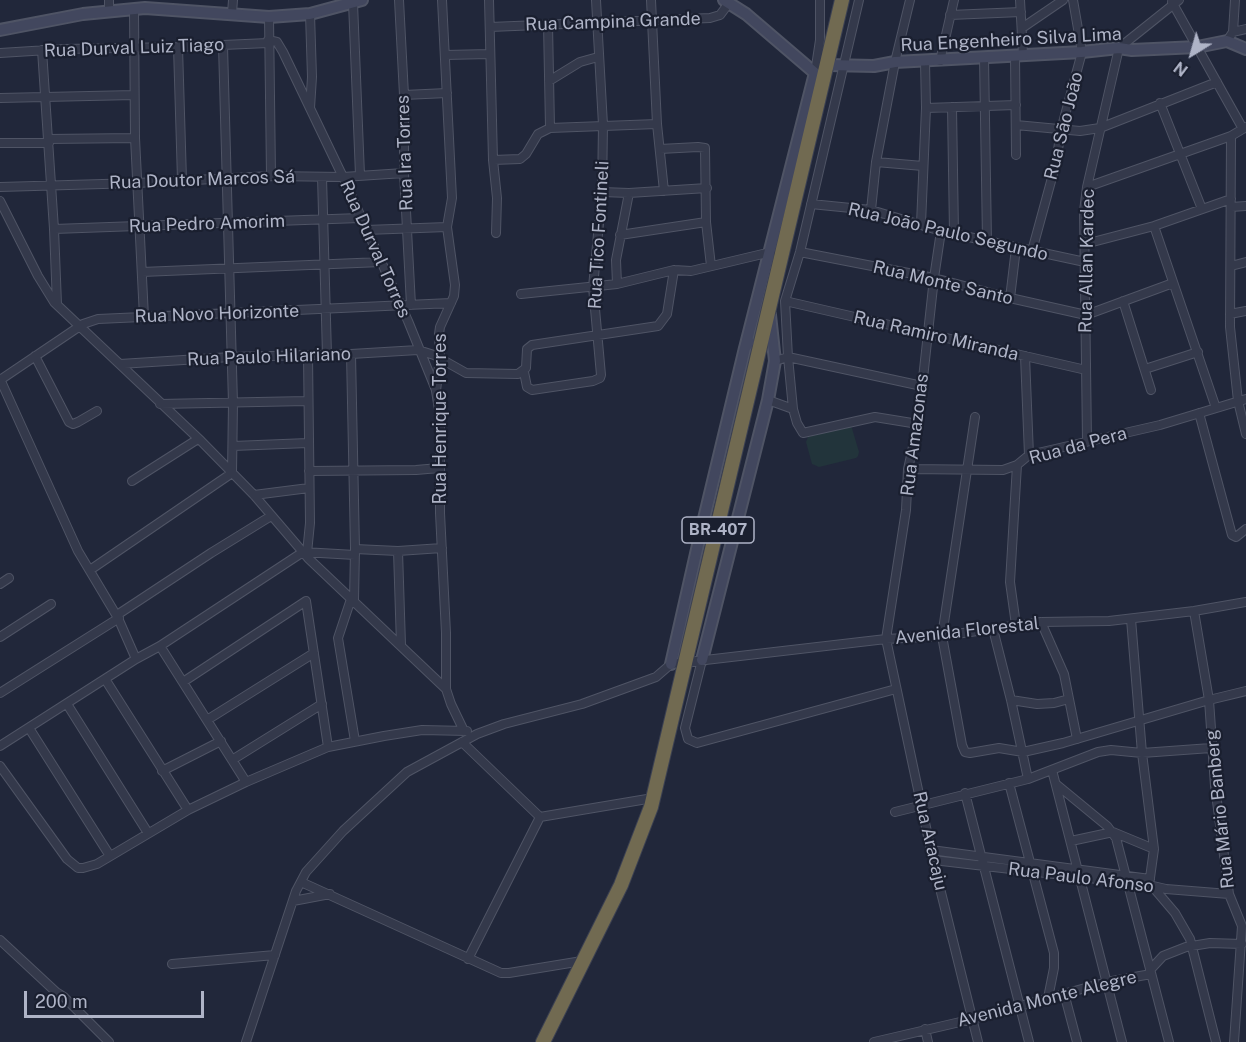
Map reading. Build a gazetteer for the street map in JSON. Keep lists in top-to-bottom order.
{
  "streets": {
    "highway": ["BR-407"],
    "street": [
      "Rua Campina Grande",
      "Rua Engenheiro Silva Lima",
      "Rua Durval Luiz Tiago",
      "Rua São João",
      "Rua Ira Torres",
      "Rua Doutor Marcos Sá",
      "Rua Pedro Amorim",
      "Rua João Paulo Segundo",
      "Rua Tico Fontineli",
      "Rua Durval Torres",
      "Rua Allan Kardec",
      "Rua Monte Santo",
      "Rua Novo Horizonte",
      "Rua Ramiro Miranda",
      "Rua Paulo Hilariano",
      "Rua Henrique Torres",
      "Rua Amazonas",
      "Rua da Pera",
      "Avenida Florestal",
      "Rua Mário Banberg",
      "Rua Aracaju",
      "Rua Paulo Afonso",
      "Avenida Monte Alegre"
    ]
  },
  "crossings": [
    ["Rua Campina Grande", "Rua Tico Fontineli"],
    ["Rua Engenheiro Silva Lima", "Rua São João"],
    ["Rua Engenheiro Silva Lima", "Rua Allan Kardec"],
    ["Rua Engenheiro Silva Lima", "BR-407"],
    ["Rua Durval Luiz Tiago", "Rua Durval Torres"],
    ["Rua São João", "Rua João Paulo Segundo"],
    ["Rua Ira Torres", "Rua Doutor Marcos Sá"],
    ["Rua Ira Torres", "Rua Novo Horizonte"],
    ["Rua Doutor Marcos Sá", "Rua Durval Torres"],
    ["Rua Pedro Amorim", "Rua Durval Torres"],
    ["Rua João Paulo Segundo", "Rua Allan Kardec"],
    ["Rua João Paulo Segundo", "Rua Amazonas"],
    ["Rua Durval Torres", "Rua Novo Horizonte"],
    ["Rua Durval Torres", "Rua Paulo Hilariano"],
    ["Rua Durval Torres", "Rua Henrique Torres"],
    ["Rua Allan Kardec", "Rua Monte Santo"],
    ["Rua Allan Kardec", "Rua Ramiro Miranda"],
    ["Rua Allan Kardec", "Rua da Pera"],
    ["Rua Monte Santo", "Rua Amazonas"],
    ["Rua Novo Horizonte", "Rua Henrique Torres"],
    ["Rua Ramiro Miranda", "Rua Amazonas"],
    ["Rua Amazonas", "Rua da Pera"],
    ["Rua Amazonas", "Avenida Florestal"],
    ["Rua Amazonas", "Rua Aracaju"],
    ["BR-407", "Avenida Florestal"],
    ["Avenida Florestal", "Rua Mário Banberg"],
    ["Avenida Florestal", "Rua Aracaju"],
    ["Rua Mário Banberg", "Rua Paulo Afonso"],
    ["Rua Aracaju", "Rua Paulo Afonso"],
    ["Rua Aracaju", "Avenida Monte Alegre"]
  ],
  "scale_bar": "200 m",
  "north": "bottom left"
}
